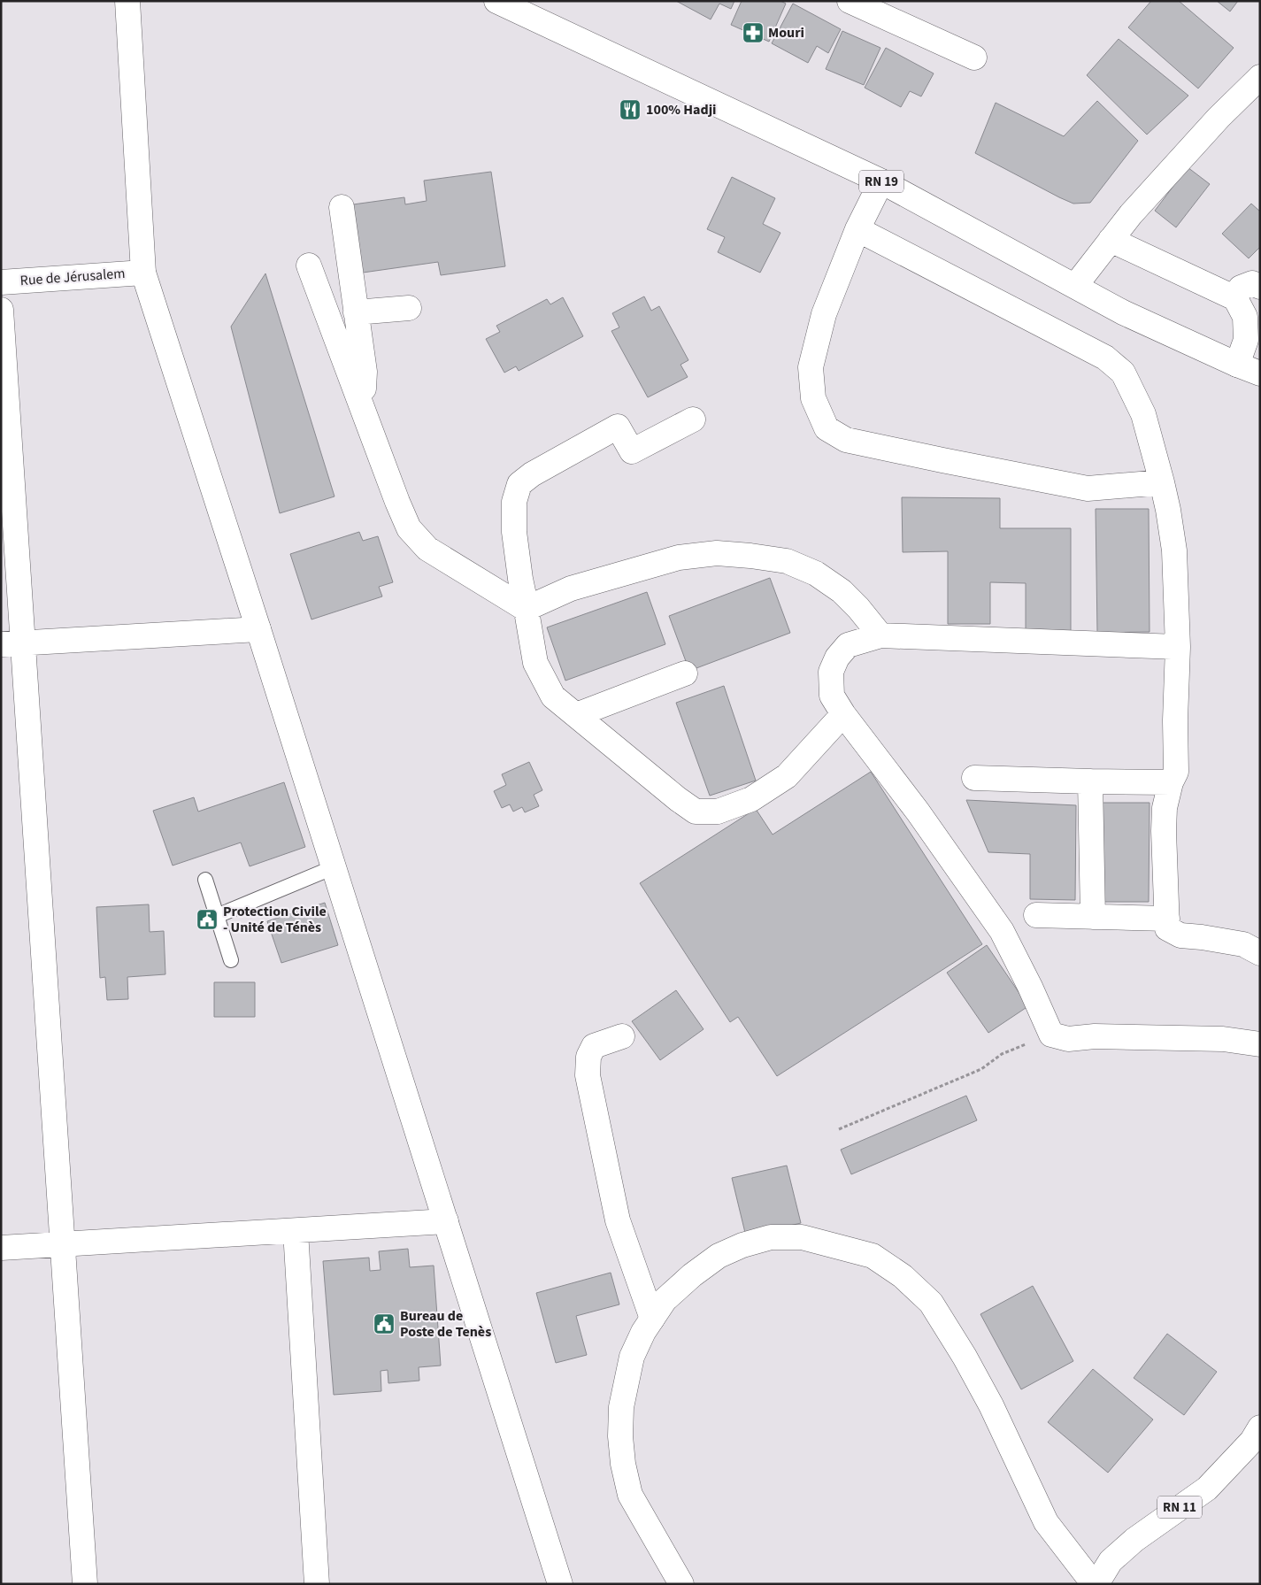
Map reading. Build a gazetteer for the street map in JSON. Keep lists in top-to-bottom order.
{
  "streets": {
    "street": ["RN 19", "Rue de Jérusalem", "RN 11"]
  },
  "places": {
    "pharmacy": ["Mouri"],
    "restaurant": ["100% Hadji"],
    "public building": ["Protection Civile - Unité de Ténès", "Bureau de Poste de Tenès"]
  }
}
